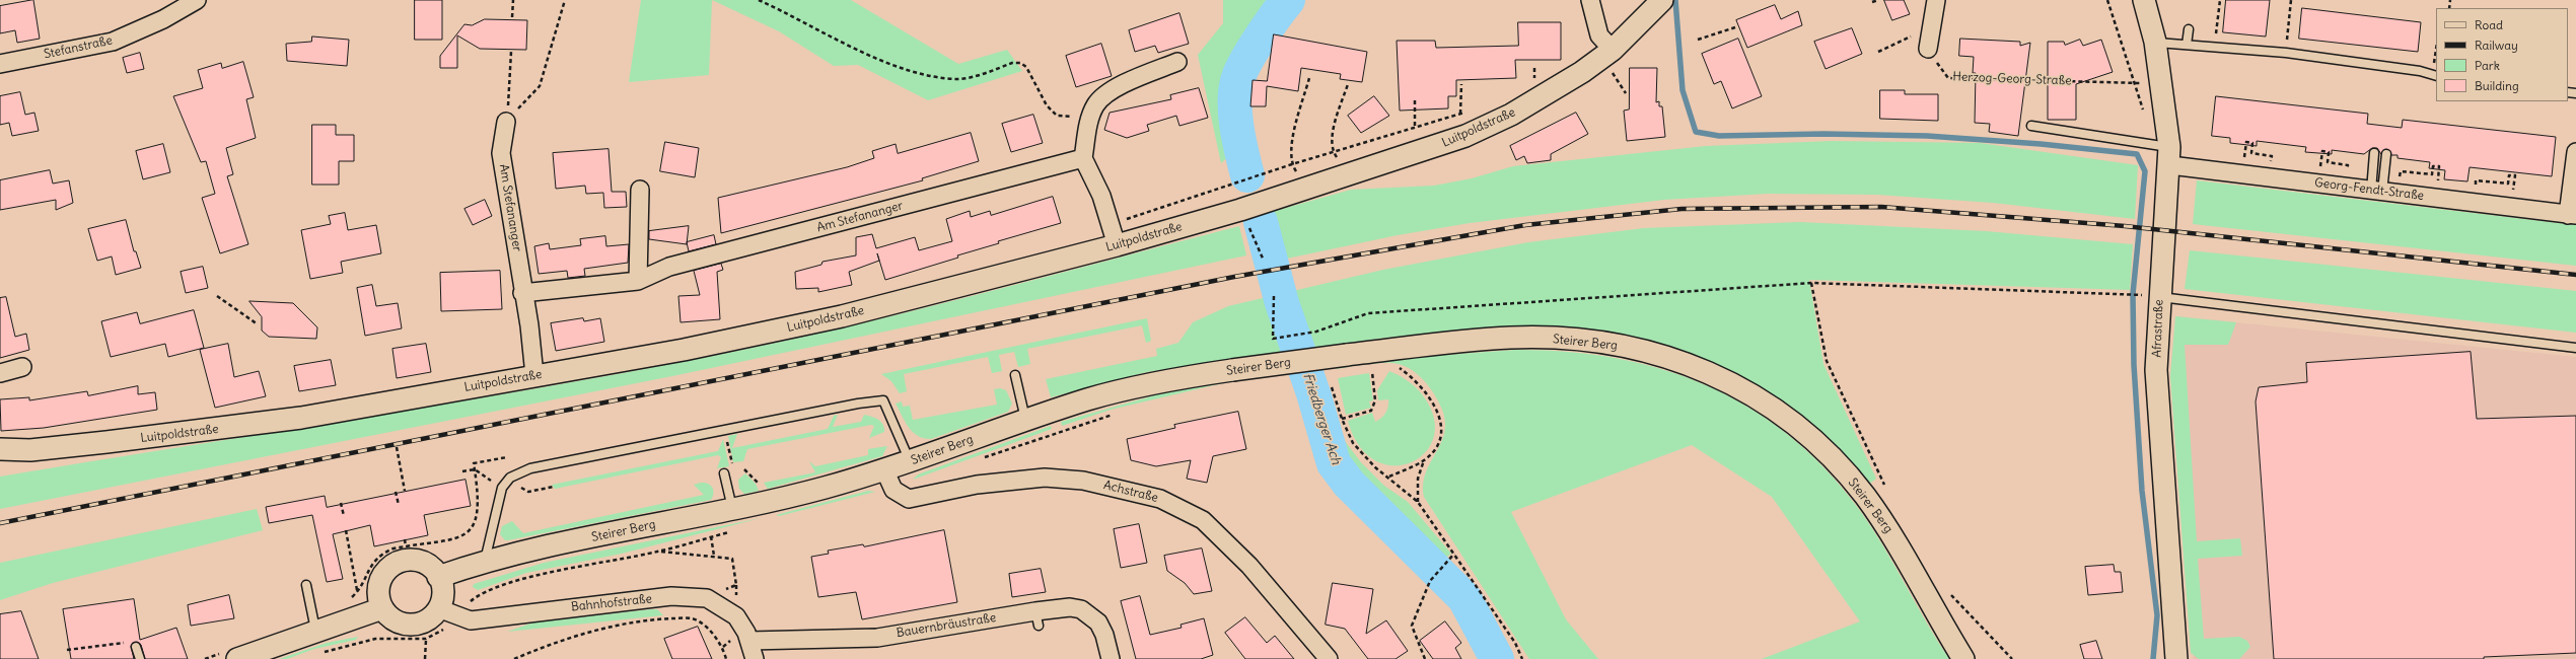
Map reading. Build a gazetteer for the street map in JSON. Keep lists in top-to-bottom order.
{
  "streets": {
    "street": [
      "Stefanstraße",
      "Luitpoldstraße",
      "Georg-Fendt-Straße",
      "Am Stefananger",
      "Afrastraße",
      "Steirer Berg",
      "Achstraße",
      "Bahnhofstraße",
      "Bauernbräustraße"
    ],
    "path": ["Herzog-Georg-Straße"]
  },
  "crossings": [
    ["Herzog-Georg-Straße", "Afrastraße"],
    ["Luitpoldstraße", "Am Stefananger"],
    ["Georg-Fendt-Straße", "Afrastraße"],
    ["Steirer Berg", "Achstraße"],
    ["Steirer Berg", "Bahnhofstraße"],
    ["Bahnhofstraße", "Bauernbräustraße"]
  ],
  "water": ["Friedberger Ach"],
  "legend": [
    "Road",
    "Railway",
    "Park",
    "Building"
  ]
}
